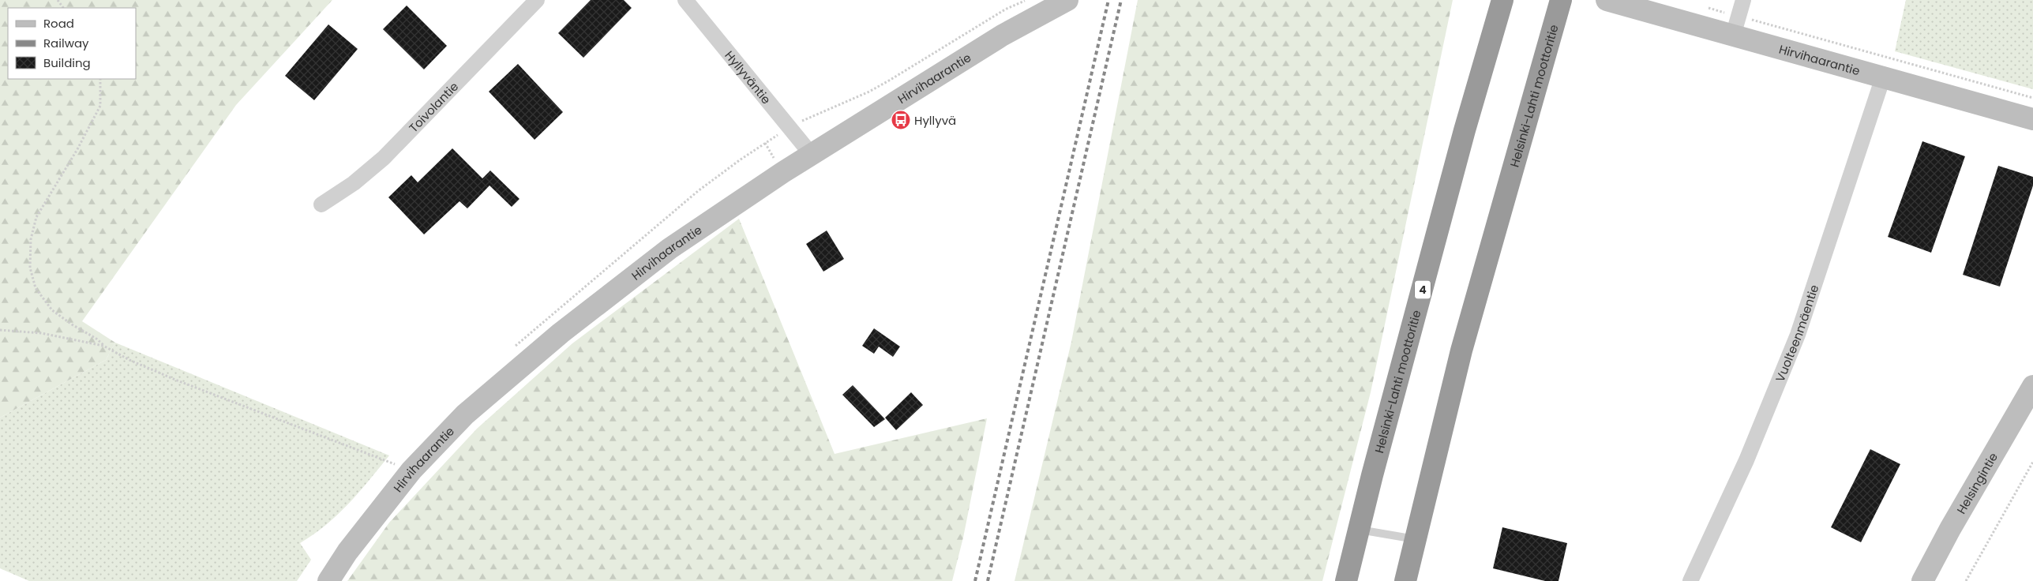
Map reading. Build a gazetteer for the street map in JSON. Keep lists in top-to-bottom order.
{
  "streets": {
    "highway": ["Helsinki-Lahti moottoritie", "4"],
    "street": [
      "Hirvihaarantie",
      "Hyllyväntie",
      "Toivolantie",
      "Vuolteenmäentie",
      "Helsingintie"
    ]
  },
  "crossings": [
    ["Hirvihaarantie", "Hyllyväntie"],
    ["Hirvihaarantie", "Vuolteenmäentie"]
  ],
  "places": {
    "bus stop": ["Hyllyvä"]
  },
  "legend": ["Road", "Railway", "Building"]
}
